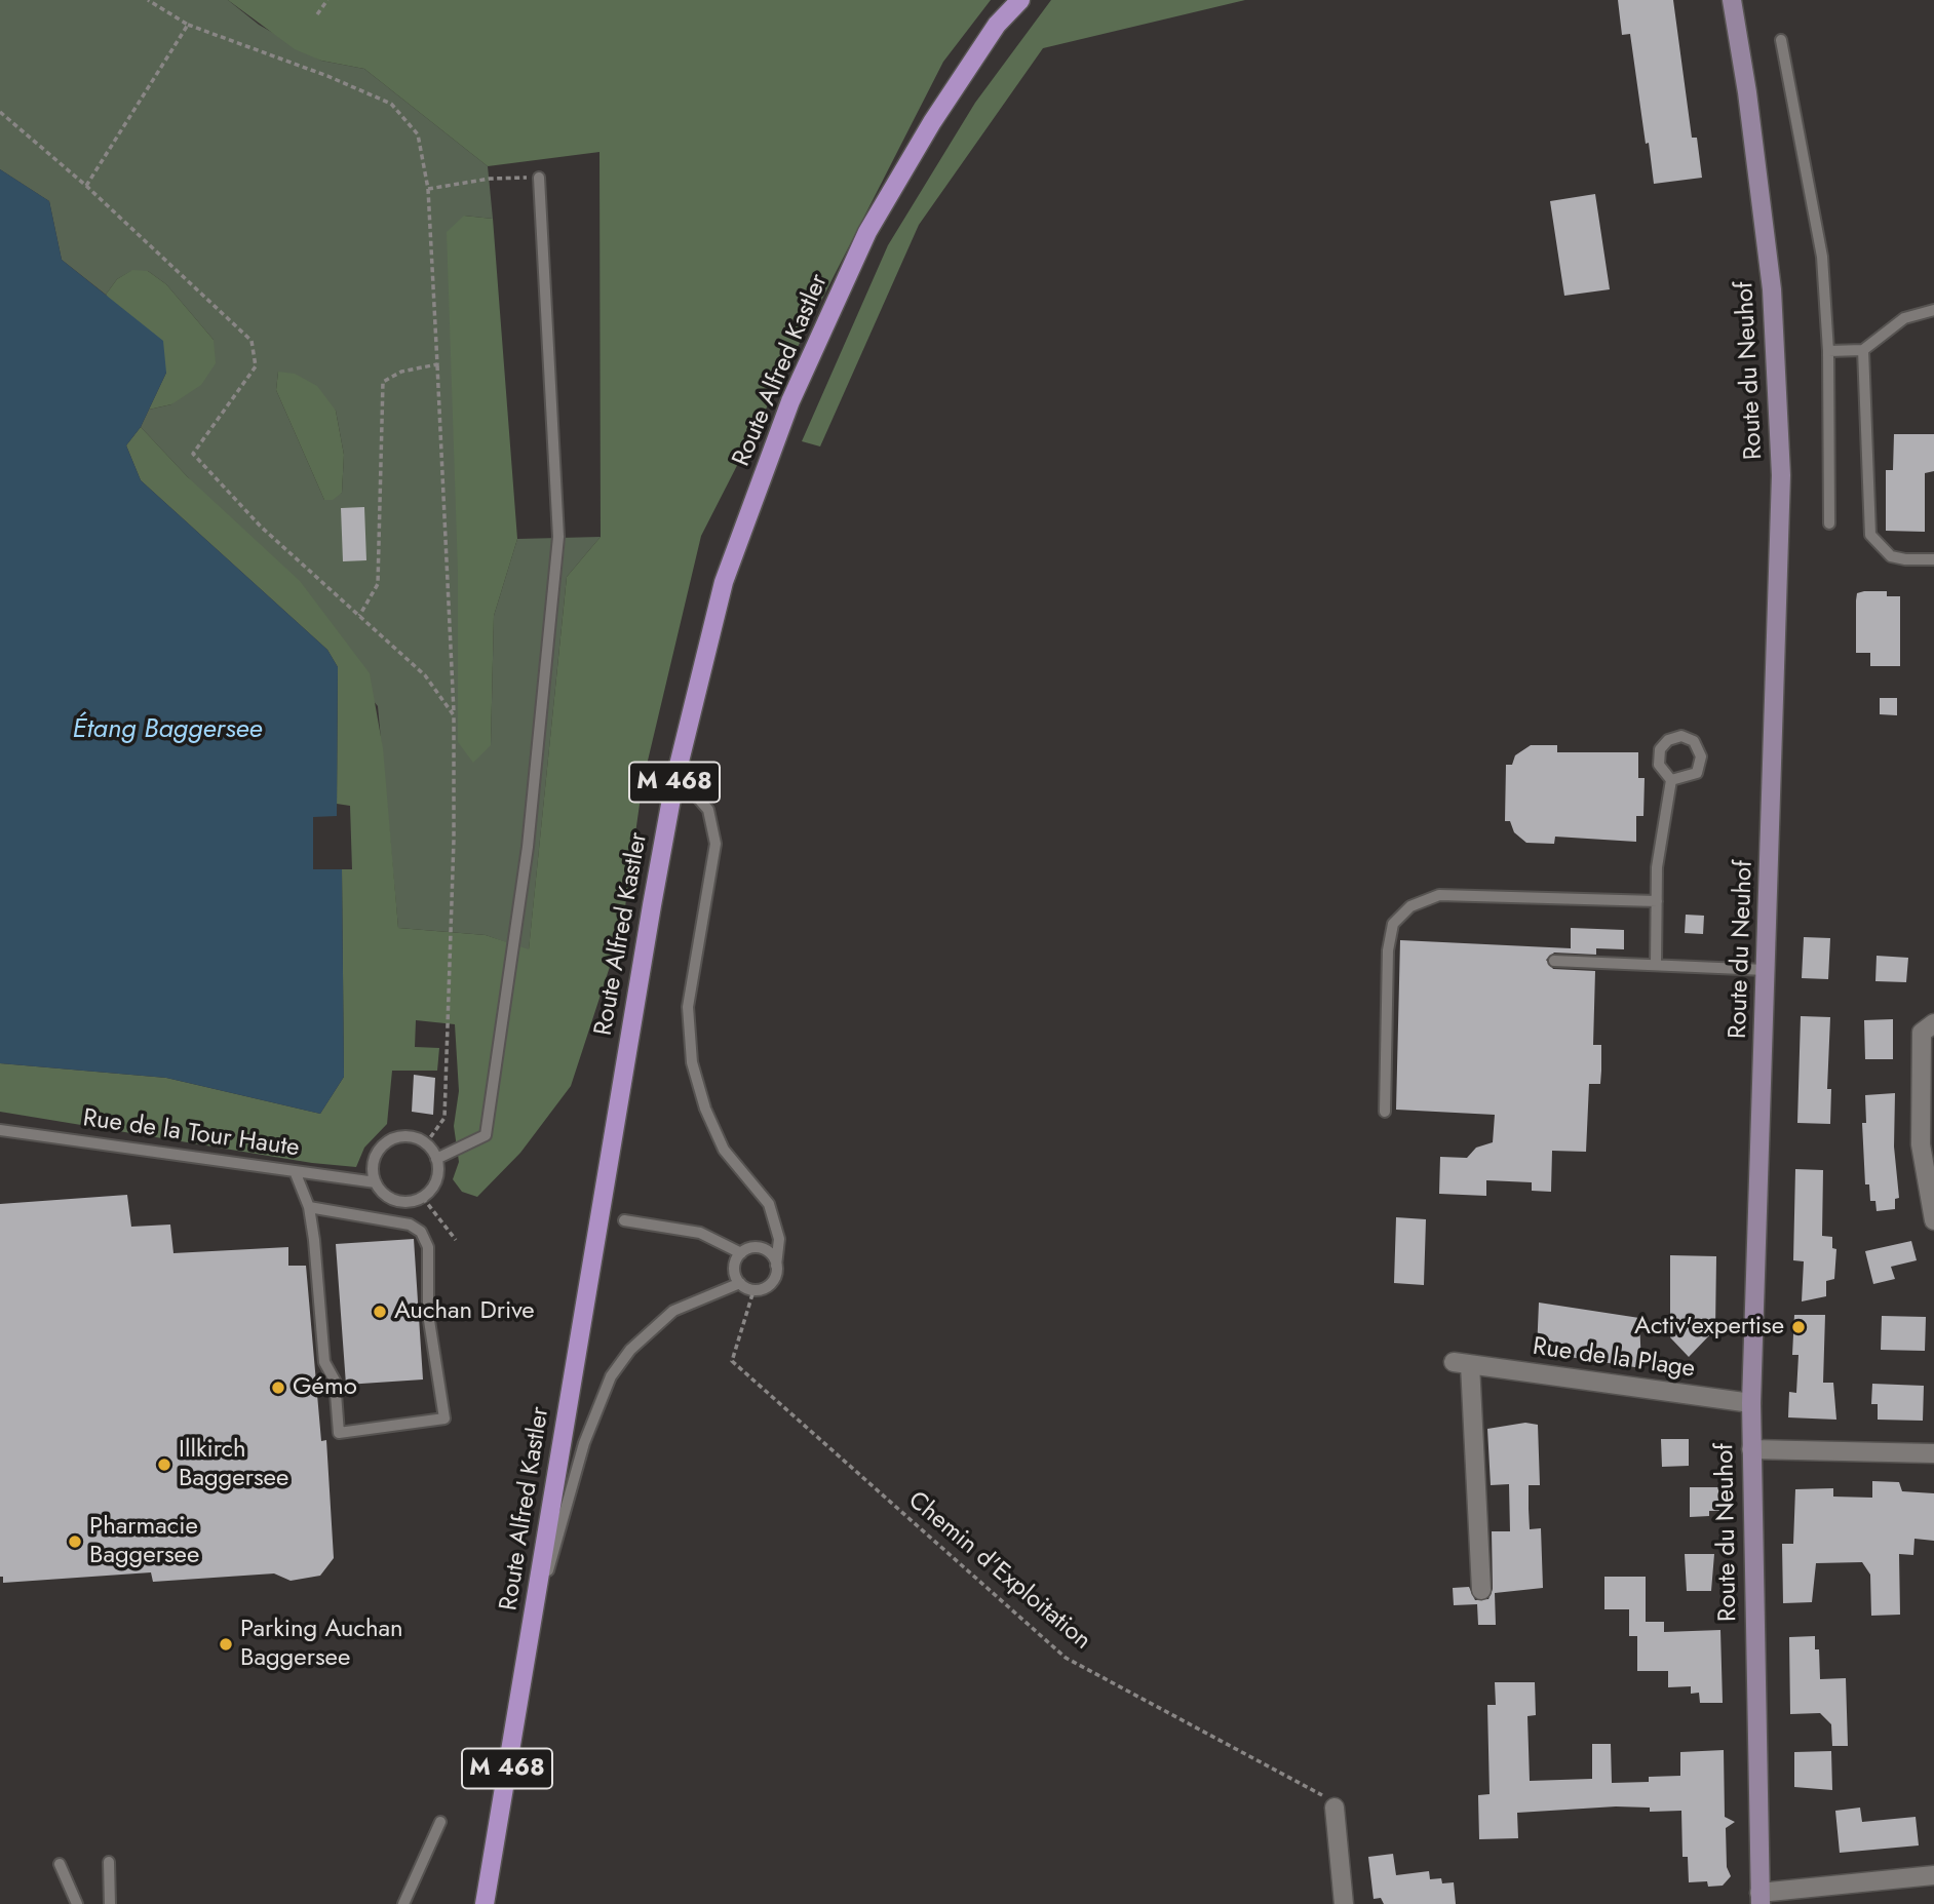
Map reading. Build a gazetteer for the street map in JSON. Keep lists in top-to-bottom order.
{
  "streets": {
    "main road": ["Route Alfred Kastler", "M 468"],
    "street": ["Route du Neuhof", "Rue de la Plage"],
    "lane": ["Rue de la Tour Haute"],
    "path": ["Chemin d'Exploitation"]
  },
  "crossings": [
    ["Route du Neuhof", "Rue de la Plage"]
  ],
  "water": ["Étang Baggersee"],
  "places": [
    "Auchan Drive",
    "Activ'expertise",
    "Gémo",
    "Illkirch Baggersee",
    "Pharmacie Baggersee",
    "Parking Auchan Baggersee"
  ]
}
